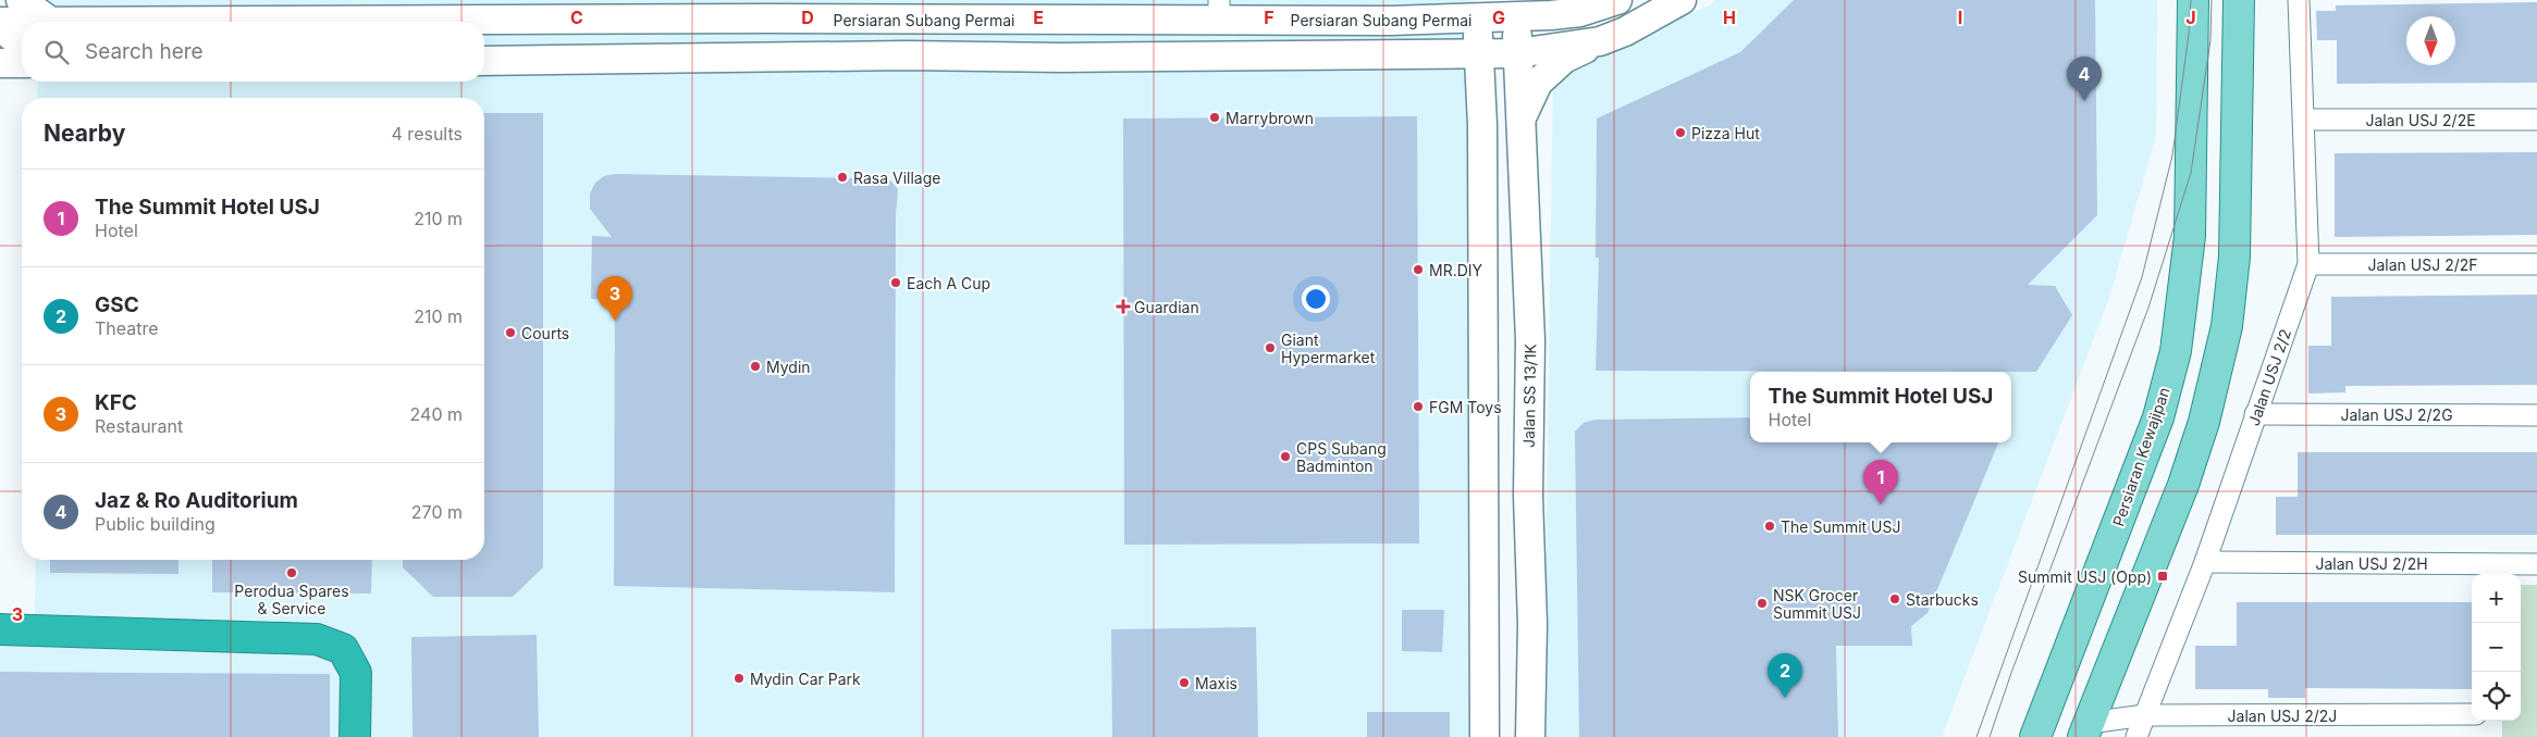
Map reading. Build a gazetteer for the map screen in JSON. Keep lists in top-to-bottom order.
{
  "streets": {
    "main road": ["Persiaran Subang Permai", "Jalan SS 13/1K", "Persiaran Kewajipan"],
    "street": [
      "Jalan USJ 2/2E",
      "Jalan USJ 2/2F",
      "Jalan USJ 2/2",
      "Jalan USJ 2/2G",
      "Jalan USJ 2/2H",
      "Jalan USJ 2/2J"
    ]
  },
  "crossings": [
    ["Persiaran Subang Permai", "Jalan SS 13/1K"],
    ["Jalan USJ 2/2E", "Jalan USJ 2/2"],
    ["Jalan USJ 2/2F", "Jalan USJ 2/2"],
    ["Jalan USJ 2/2", "Jalan USJ 2/2G"],
    ["Jalan USJ 2/2", "Jalan USJ 2/2H"],
    ["Jalan USJ 2/2", "Jalan USJ 2/2J"]
  ],
  "places": {
    "other": [
      "Marrybrown",
      "Pizza Hut",
      "Rasa Village",
      "MR.DIY",
      "Each A Cup",
      "Courts",
      "Giant Hypermarket",
      "Mydin",
      "FGM Toys",
      "CPS Subang Badminton",
      "The Summit USJ",
      "Perodua Spares & Service",
      "Starbucks",
      "NSK Grocer Summit USJ",
      "Mydin Car Park",
      "Maxis"
    ],
    "health": ["Guardian"],
    "transit": ["Summit USJ (Opp)"]
  },
  "north": "bottom",
  "page": {
    "search": "Search here",
    "pins": [
      "4",
      "3",
      "1",
      "2"
    ],
    "heading": ["Nearby", "4 results"],
    "list": [
      {
        "mark": "1",
        "name": "The Summit Hotel USJ",
        "note": "Hotel",
        "value": "210 m"
      },
      {
        "mark": "2",
        "name": "GSC",
        "note": "Theatre",
        "value": "210 m"
      },
      {
        "mark": "3",
        "name": "KFC",
        "note": "Restaurant",
        "value": "240 m"
      },
      {
        "mark": "4",
        "name": "Jaz & Ro Auditorium",
        "note": "Public building",
        "value": "270 m"
      }
    ],
    "popup": ["The Summit Hotel USJ", "Hotel"],
    "map_buttons": ["+", "−"]
  },
  "grid": {
    "columns": [
      "C",
      "D",
      "E",
      "F",
      "G",
      "H",
      "I",
      "J"
    ],
    "rows": ["3"]
  }
}
